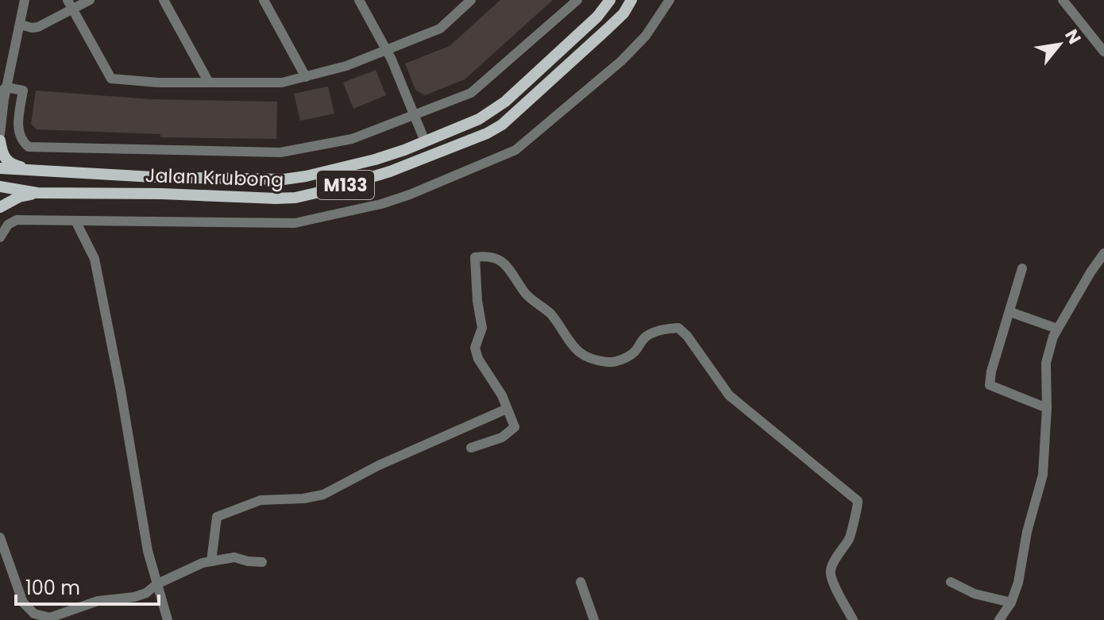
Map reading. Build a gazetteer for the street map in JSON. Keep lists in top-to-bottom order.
{
  "streets": {
    "main road": ["Jalan Krubong", "M133"]
  },
  "scale_bar": "100 m",
  "north": "top right"
}
